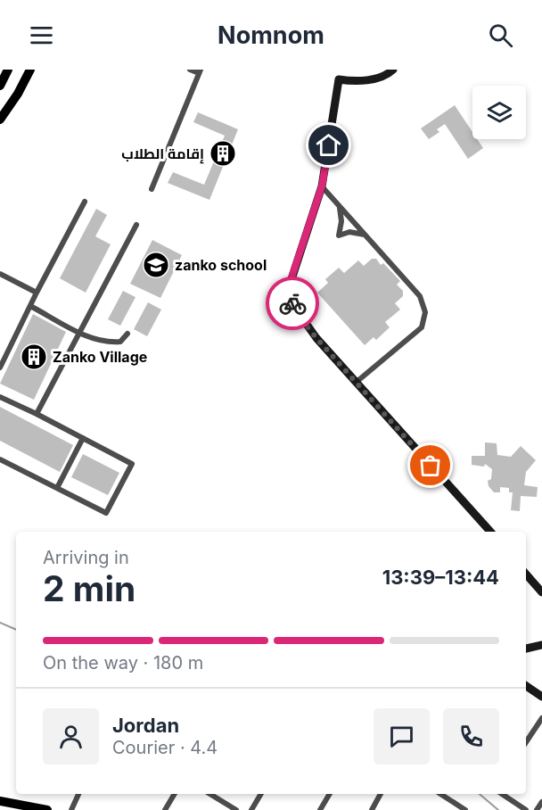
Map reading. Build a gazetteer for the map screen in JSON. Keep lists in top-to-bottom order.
{
  "places": {
    "building": ["إقامة الطلاب", "Zanko Village"],
    "school or university": ["zanko school"]
  },
  "page": {
    "header": "Nomnom",
    "heading": ["2 min", "Arriving in", "13:39–13:44"],
    "panel": ["Jordan", "Courier · 4.4"],
    "bar": "On the way · 180 m"
  }
}
